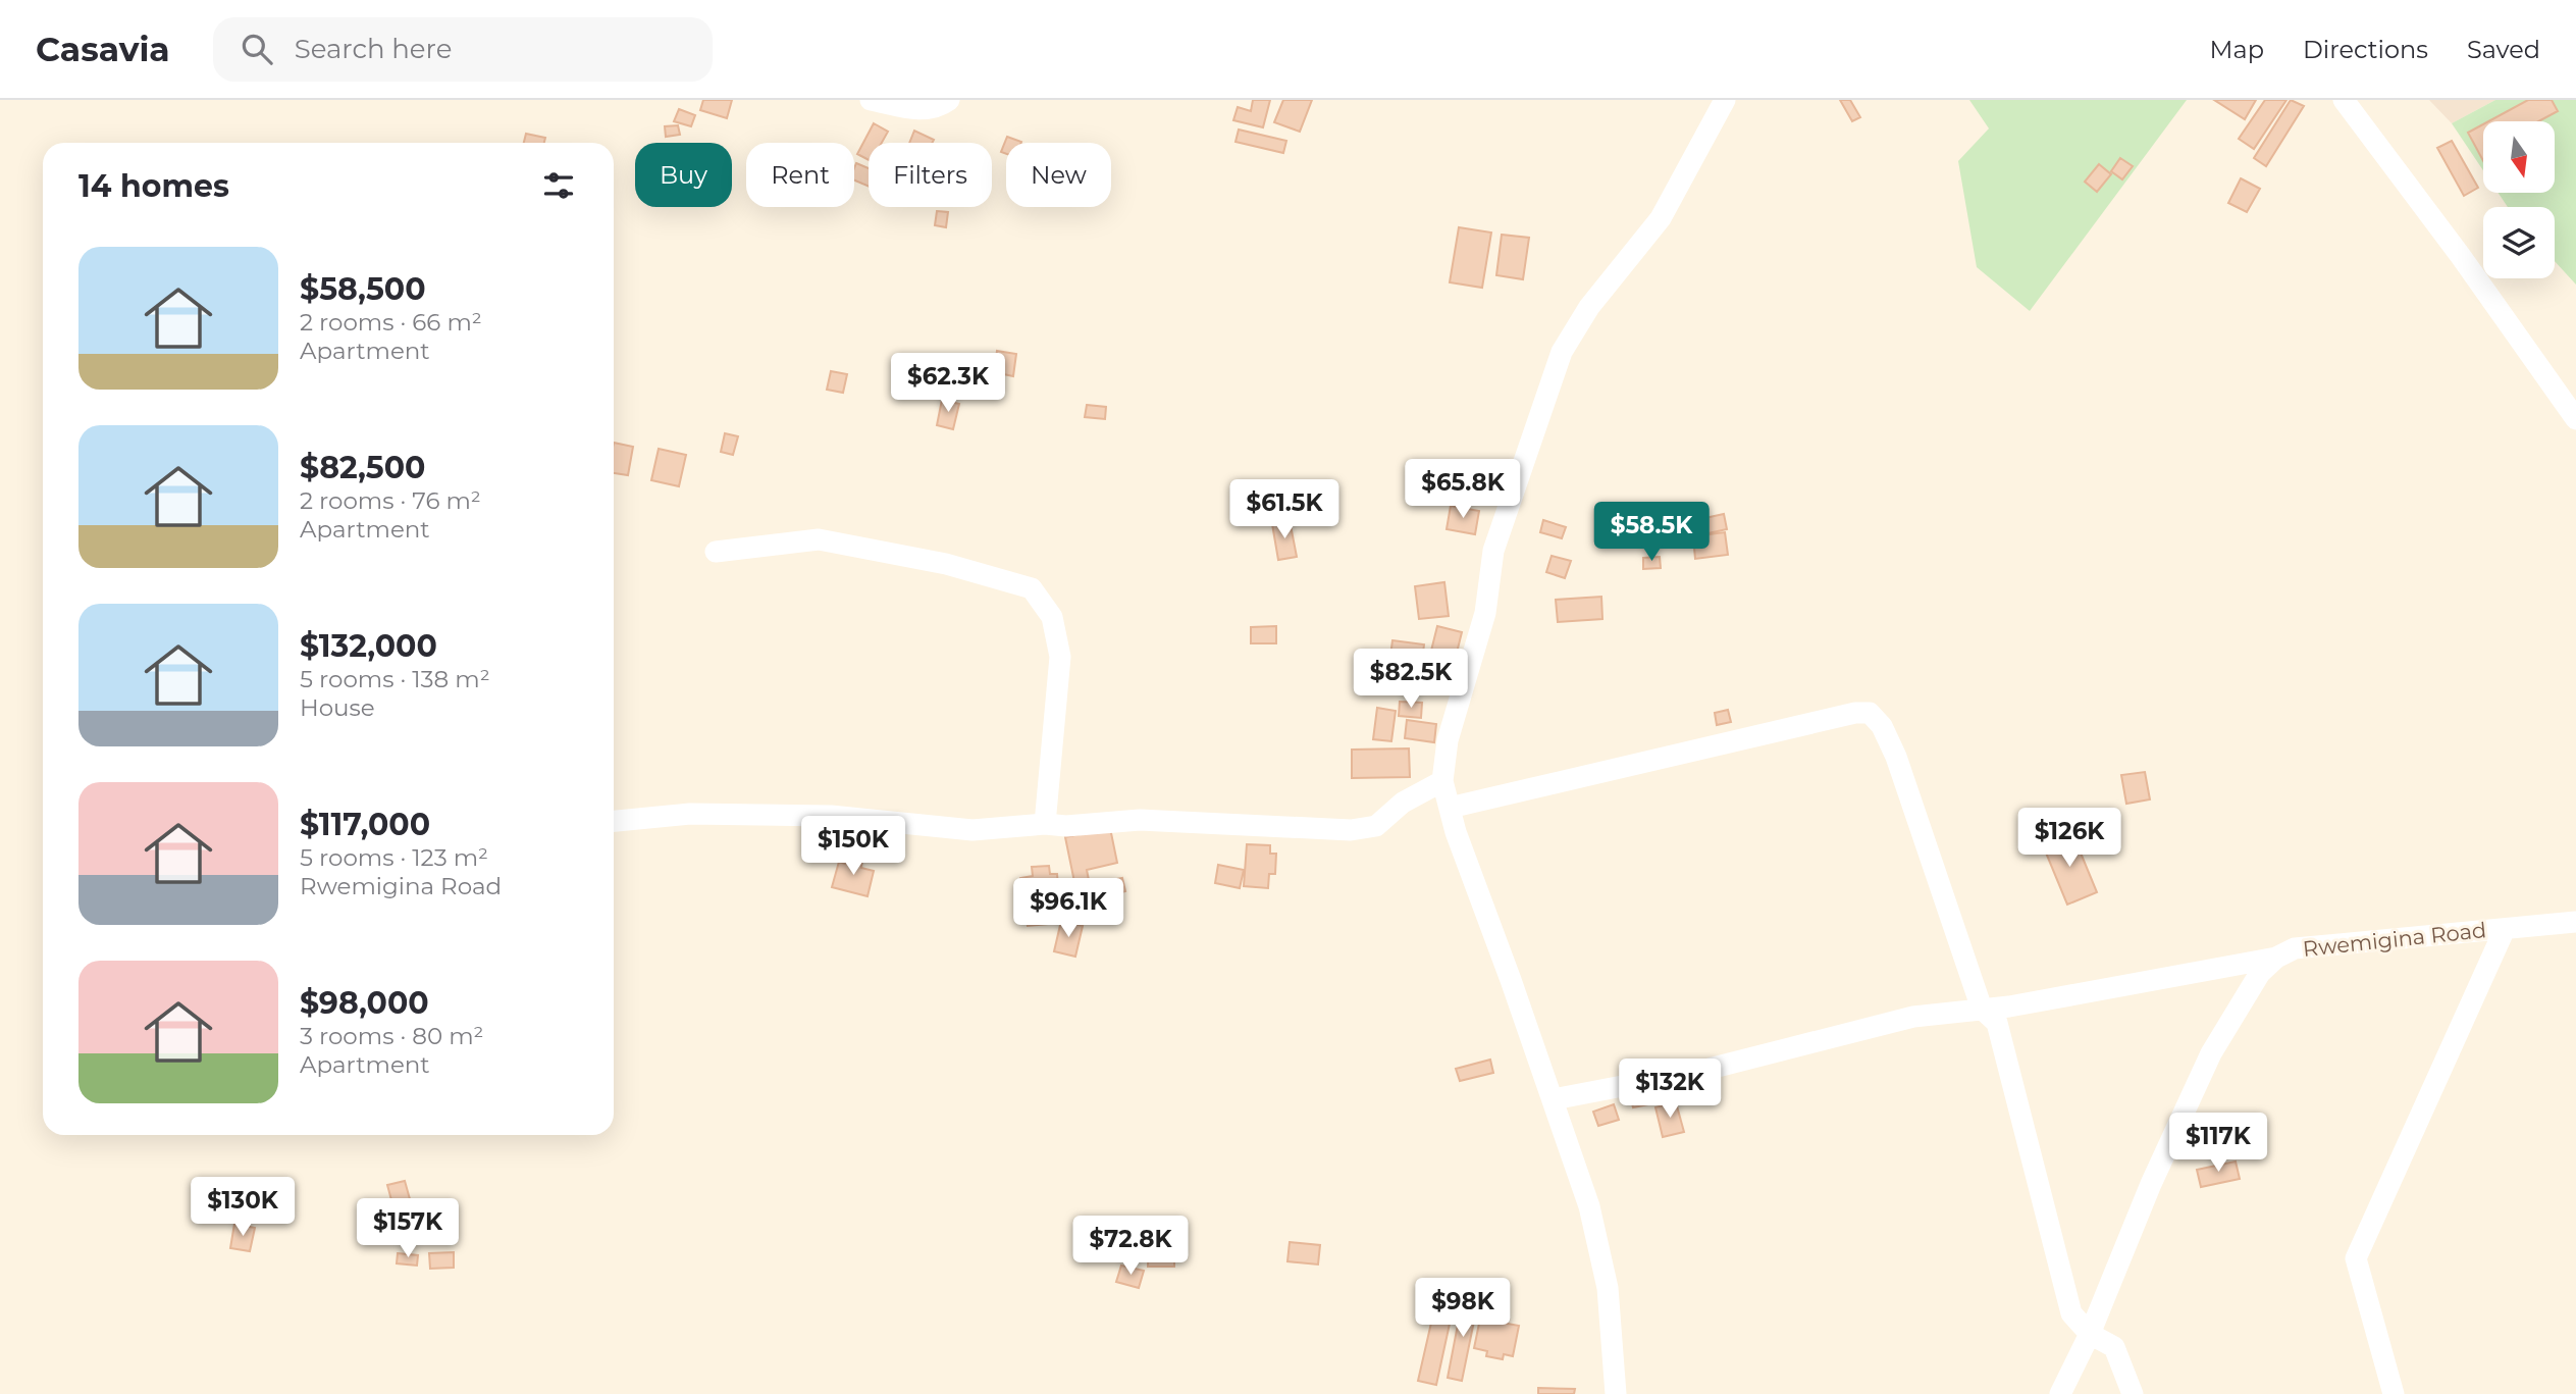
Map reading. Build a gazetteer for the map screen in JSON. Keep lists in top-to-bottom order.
{
  "streets": {
    "street": ["Rwemigina Road"]
  },
  "north": "bottom",
  "page": {
    "header": "Casavia",
    "search": "Search here",
    "nav": ["Map", "Directions", "Saved"],
    "chip": [
      "Buy",
      "Rent",
      "Filters",
      "New"
    ],
    "heading": "14 homes",
    "list": [
      {
        "name": "$58,500",
        "note": "2 rooms · 66 m² · Apartment"
      },
      {
        "name": "$82,500",
        "note": "2 rooms · 76 m² · Apartment"
      },
      {
        "name": "$132,000",
        "note": "5 rooms · 138 m² · House"
      },
      {
        "name": "$117,000",
        "note": "5 rooms · 123 m² · Rwemigina Road"
      },
      {
        "name": "$98,000",
        "note": "3 rooms · 80 m² · Apartment"
      }
    ],
    "price": [
      "$62.3K",
      "$65.8K",
      "$61.5K",
      "$58.5K",
      "$82.5K",
      "$126K",
      "$150K",
      "$96.1K",
      "$132K",
      "$117K",
      "$130K",
      "$157K",
      "$72.8K",
      "$98K"
    ]
  }
}
